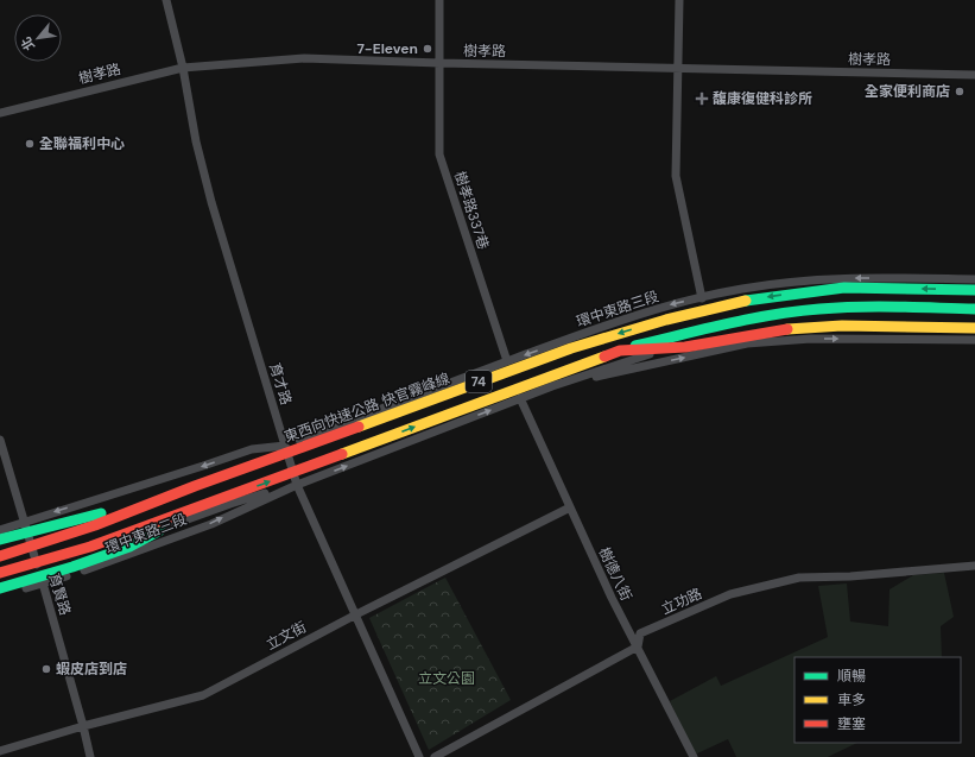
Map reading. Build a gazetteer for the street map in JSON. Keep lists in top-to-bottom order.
{
  "streets": {
    "highway": ["74", "東西向快速公路 快官霧峰線"],
    "street": [
      "樹孝路",
      "樹孝路337巷",
      "環中東路三段",
      "育才路",
      "樹德八街",
      "育賢路",
      "立功路",
      "立文街"
    ]
  },
  "crossings": [
    ["樹孝路", "樹孝路337巷"],
    ["樹孝路", "育才路"],
    ["樹孝路337巷", "環中東路三段"],
    ["環中東路三段", "育才路"],
    ["環中東路三段", "樹德八街"],
    ["環中東路三段", "育賢路"],
    ["育才路", "立文街"],
    ["樹德八街", "立功路"],
    ["樹德八街", "立文街"],
    ["育賢路", "立文街"]
  ],
  "parks": ["立文公園"],
  "places": {
    "other": [
      "7-Eleven",
      "全家便利商店",
      "全聯福利中心",
      "蝦皮店到店"
    ],
    "health": ["馥康復健科診所"]
  },
  "legend": ["順暢", "車多", "壅塞"],
  "north": "bottom left"
}
